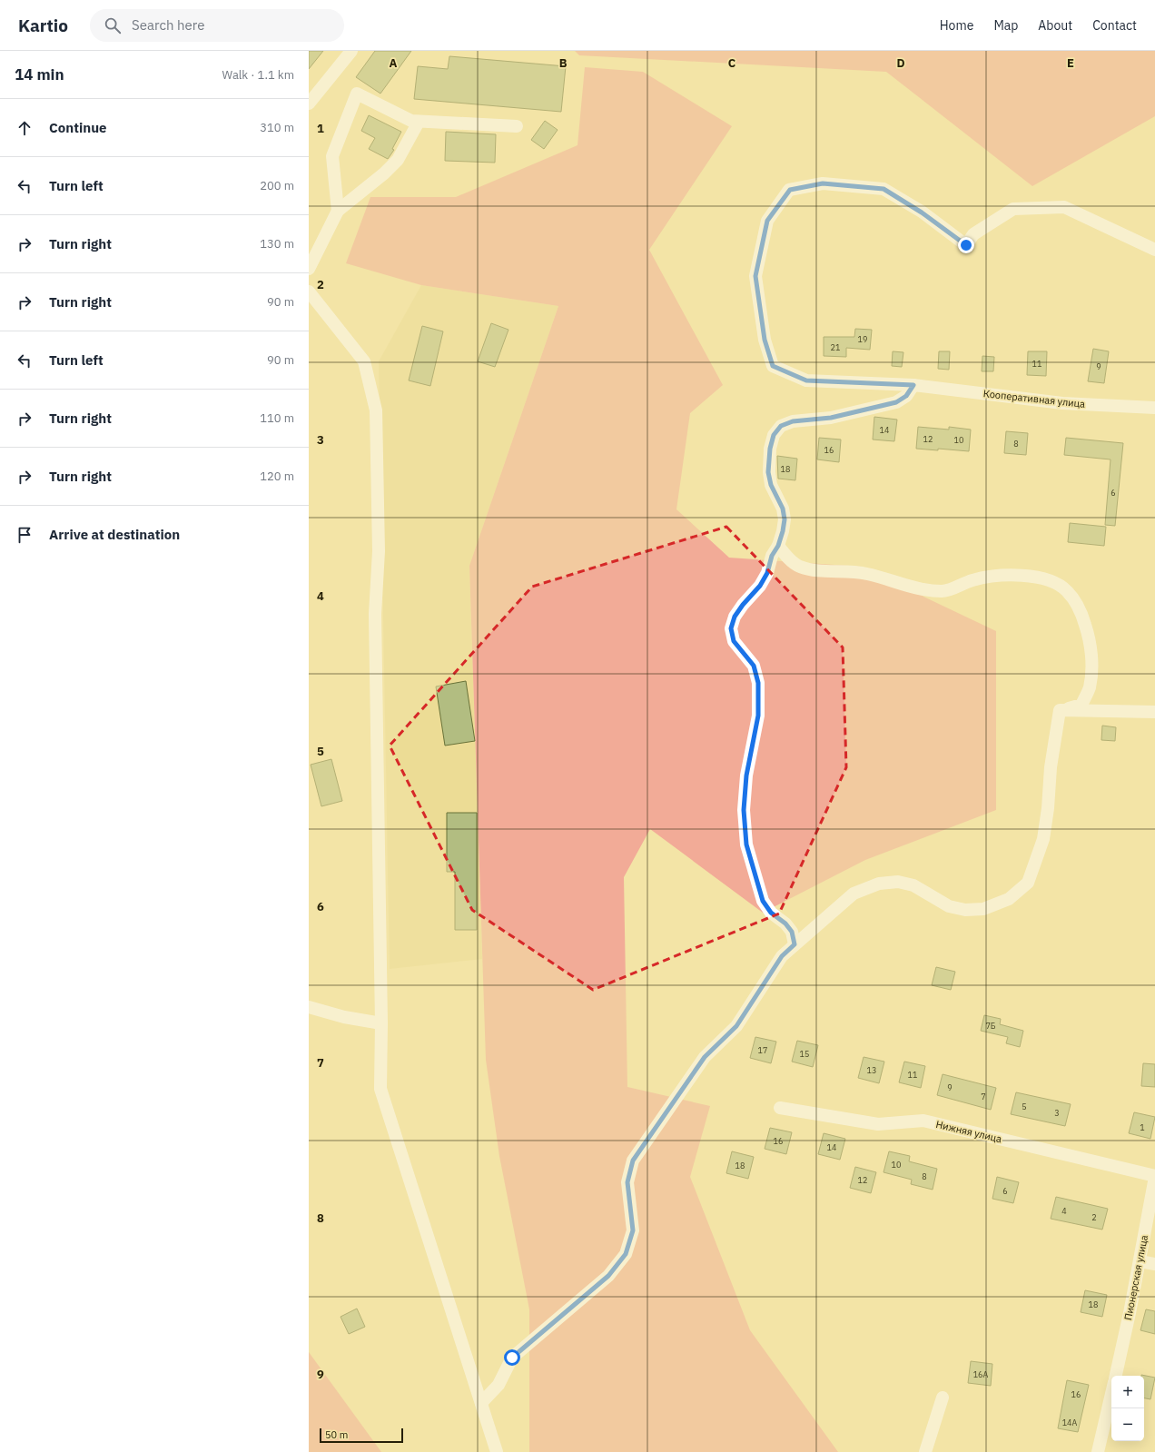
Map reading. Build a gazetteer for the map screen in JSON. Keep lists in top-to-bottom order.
{
  "streets": {
    "street": ["Кооперативная улица", "Нижняя улица", "Пионерская улица"]
  },
  "crossings": [
    ["Нижняя улица", "Пионерская улица"]
  ],
  "house_numbers": [
    "19",
    "21",
    "11",
    "9",
    "14",
    "12",
    "10",
    "8",
    "16",
    "18",
    "6",
    "7Б",
    "17",
    "15",
    "13",
    "11",
    "9",
    "7",
    "5",
    "3",
    "1",
    "16",
    "14",
    "10",
    "18",
    "8",
    "12",
    "6",
    "4",
    "2",
    "18",
    "16А",
    "16",
    "14А"
  ],
  "scale_bar": "50 m",
  "page": {
    "header": "Kartio",
    "search": "Search here",
    "nav": [
      "Home",
      "Map",
      "About",
      "Contact"
    ],
    "heading": ["14 min", "Walk · 1.1 km"],
    "list": [
      ["Continue", "310 m"],
      ["Turn left", "200 m"],
      ["Turn right", "130 m"],
      ["Turn right", "90 m"],
      ["Turn left", "90 m"],
      ["Turn right", "110 m"],
      ["Turn right", "120 m"],
      "Arrive at destination"
    ],
    "map_buttons": ["+", "−"],
    "scale": "50 m"
  },
  "grid": {
    "columns": [
      "A",
      "B",
      "C",
      "D",
      "E"
    ],
    "rows": [
      "1",
      "2",
      "3",
      "4",
      "5",
      "6",
      "7",
      "8",
      "9"
    ]
  }
}
